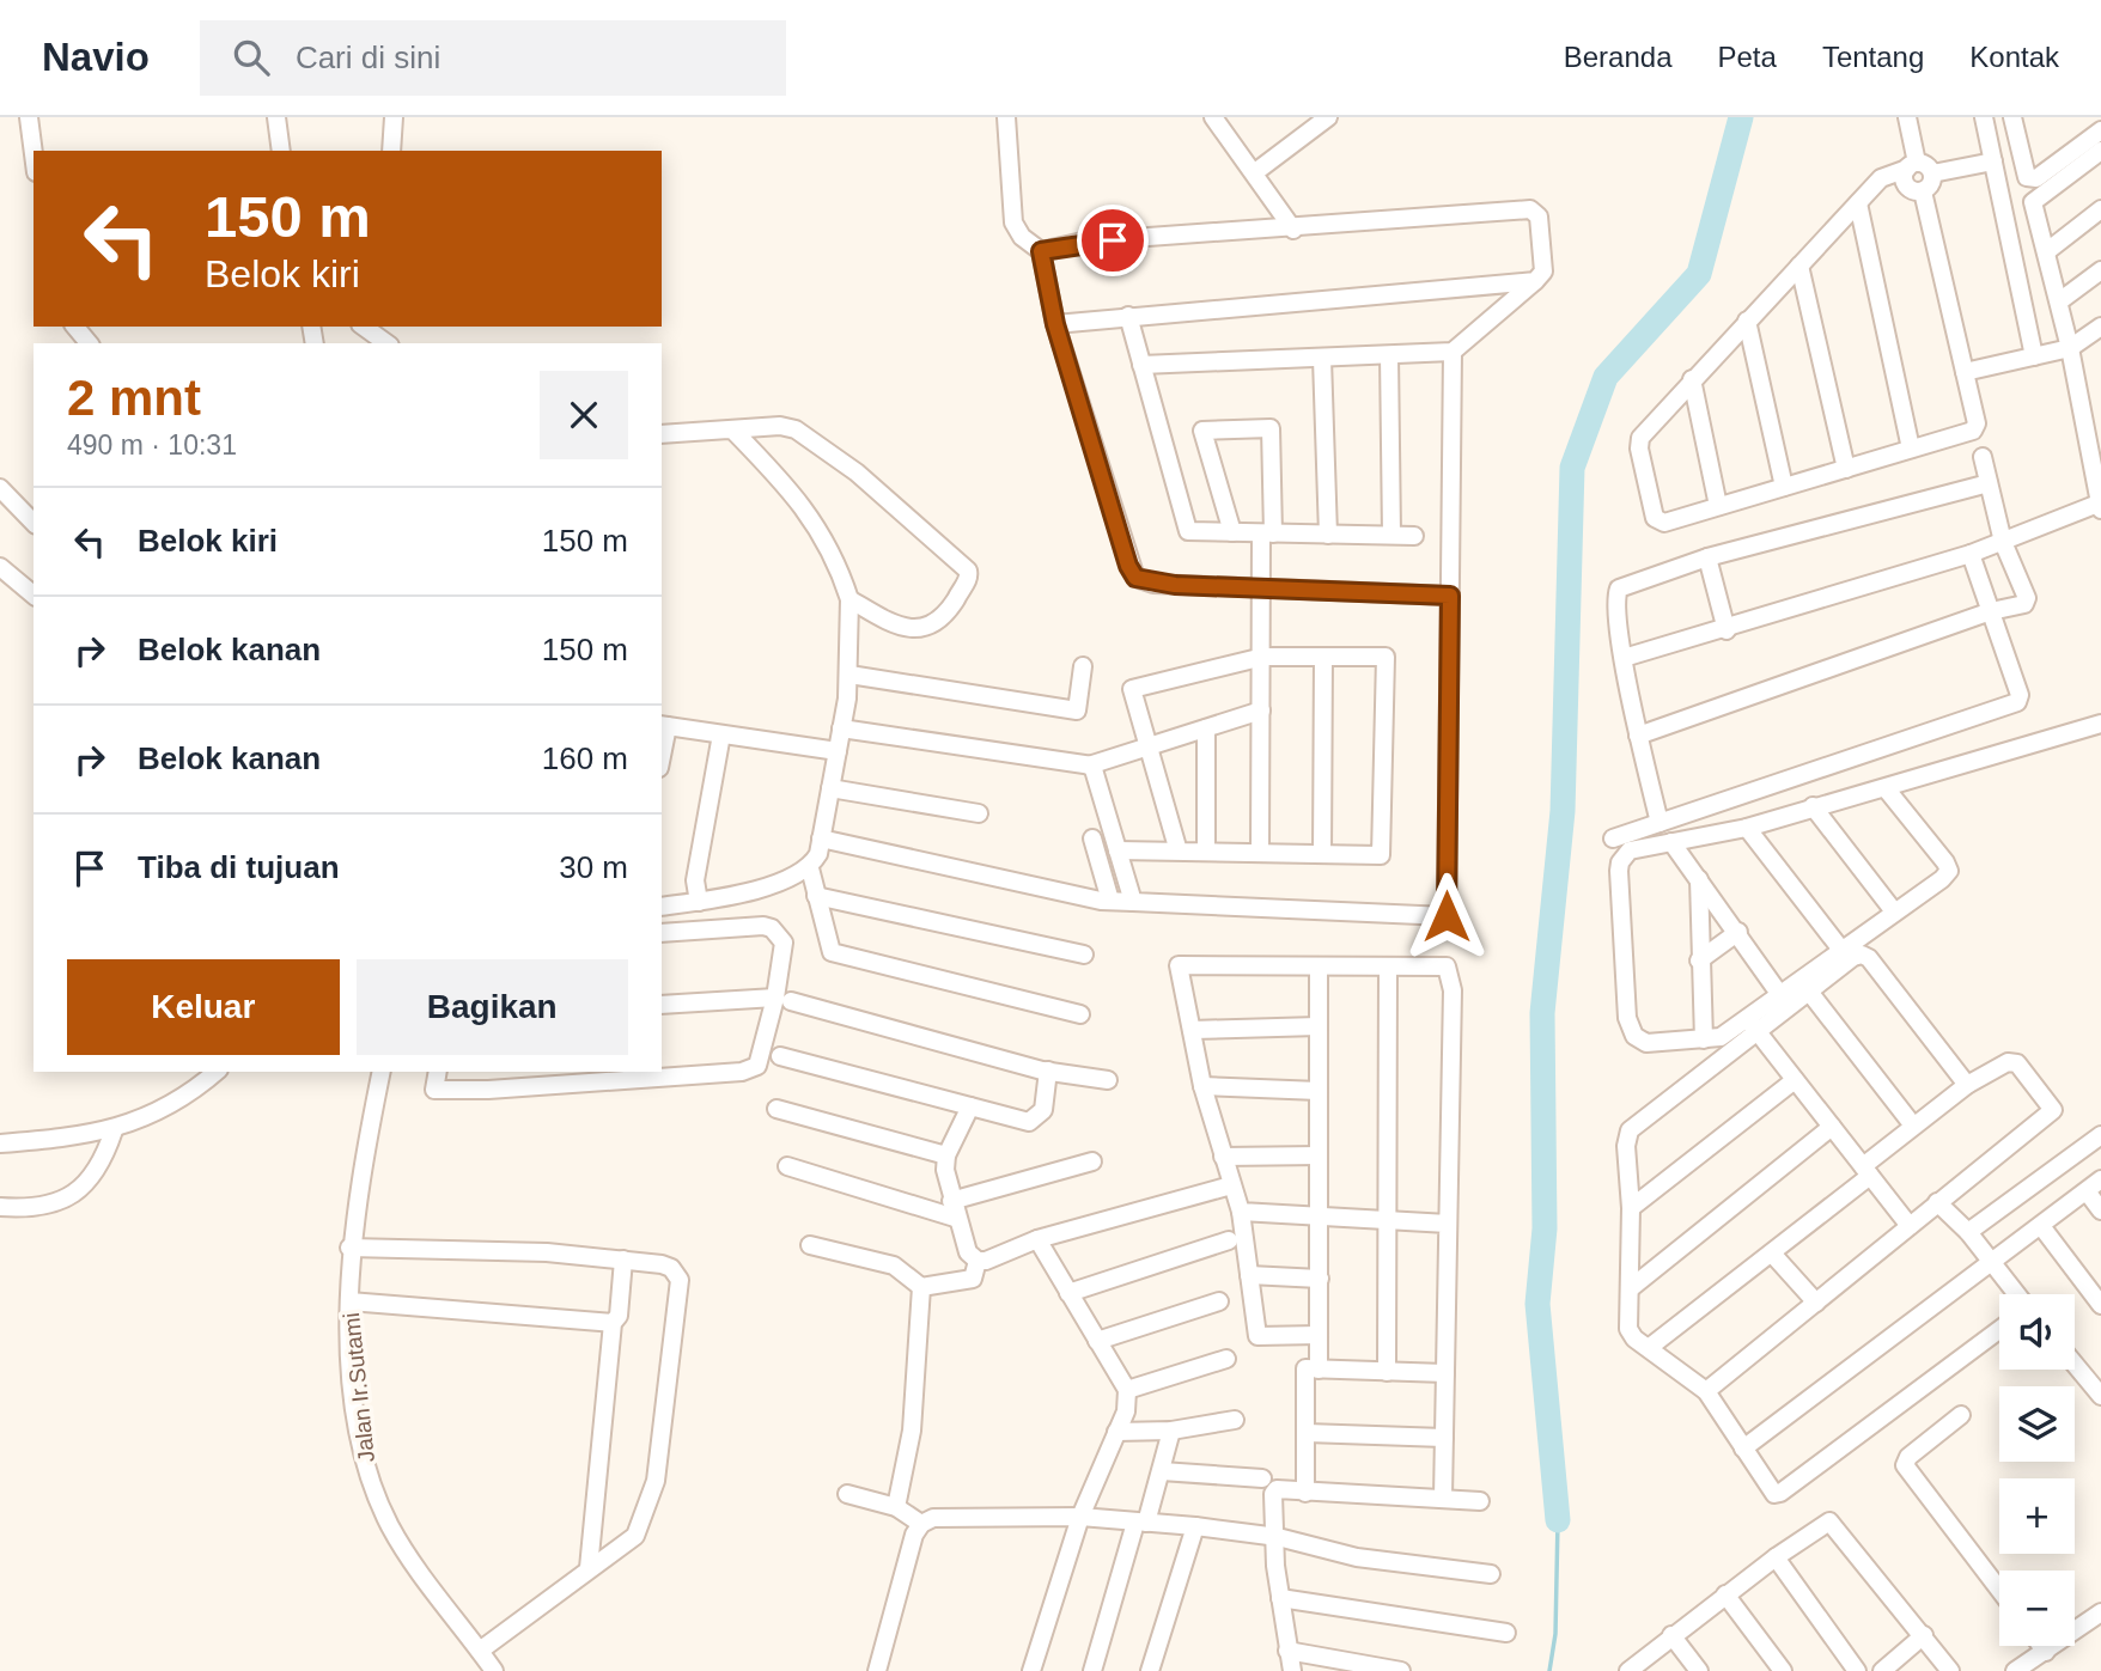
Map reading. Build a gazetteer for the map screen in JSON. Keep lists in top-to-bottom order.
{
  "streets": {
    "street": ["Jalan Ir.Sutami"]
  },
  "page": {
    "header": "Navio",
    "search": "Cari di sini",
    "nav": [
      "Beranda",
      "Peta",
      "Tentang",
      "Kontak"
    ],
    "turn": ["150 m", "Belok kiri"],
    "heading": ["2 mnt", "490 m · 10:31"],
    "list": [
      {
        "name": "Belok kiri",
        "value": "150 m"
      },
      {
        "name": "Belok kanan",
        "value": "150 m"
      },
      {
        "name": "Belok kanan",
        "value": "160 m"
      },
      {
        "name": "Tiba di tujuan",
        "value": "30 m"
      }
    ],
    "buttons": ["Keluar", "Bagikan"],
    "map_buttons": ["+", "−"]
  }
}
